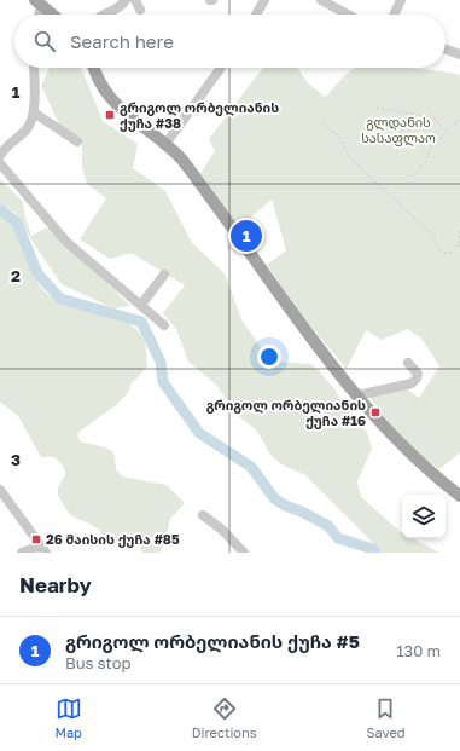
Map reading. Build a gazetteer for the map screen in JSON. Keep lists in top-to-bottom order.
{
  "parks": ["გლდანის სასაფლაო"],
  "places": {
    "transit": ["გრიგოლ ორბელიანის ქუჩა #38", "გრიგოლ ორბელიანის ქუჩა #16", "26 მაისის ქუჩა #85"]
  },
  "page": {
    "search": "Search here",
    "pins": "1",
    "heading": "Nearby",
    "list": [
      {
        "mark": "1",
        "name": "გრიგოლ ორბელიანის ქუჩა #5",
        "note": "Bus stop",
        "value": "130 m"
      }
    ],
    "nav": ["Map", "Directions", "Saved"]
  },
  "grid": {
    "rows": ["1", "2", "3"]
  }
}
